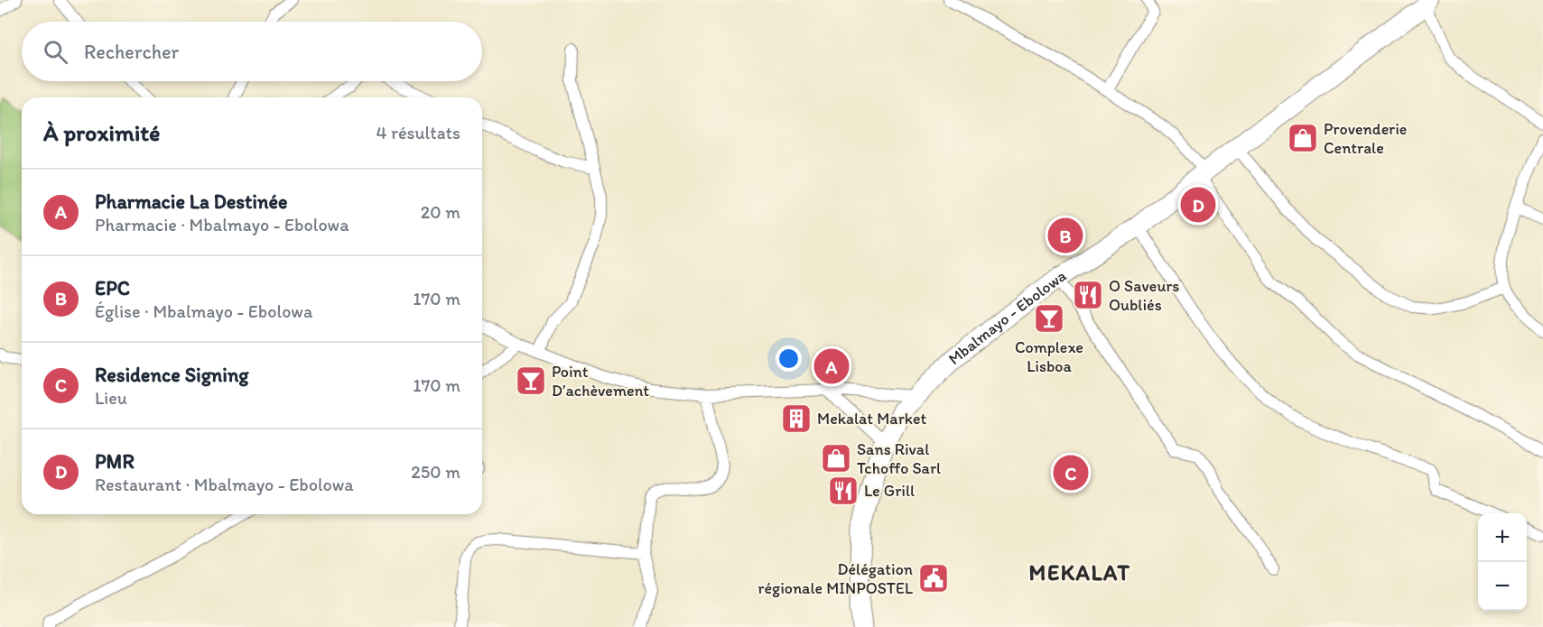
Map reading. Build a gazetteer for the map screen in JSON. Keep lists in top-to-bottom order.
{
  "streets": {
    "highway": ["Mbalmayo - Ebolowa"]
  },
  "districts": ["MEKALAT"],
  "places": {
    "shop": ["Provenderie Centrale", "Sans Rival Tchoffo Sarl"],
    "restaurant": ["O Saveurs Oubliés", "Le Grill"],
    "bar": ["Complexe Lisboa", "Point D’achèvement"],
    "building": ["Mekalat Market"],
    "public building": ["Délégation régionale MINPOSTEL"]
  },
  "page": {
    "search": "Rechercher",
    "heading": ["À proximité", "4 résultats"],
    "list": [
      {
        "mark": "A",
        "name": "Pharmacie La Destinée",
        "note": "Pharmacie · Mbalmayo - Ebolowa",
        "value": "20 m"
      },
      {
        "mark": "B",
        "name": "EPC",
        "note": "Église · Mbalmayo - Ebolowa",
        "value": "170 m"
      },
      {
        "mark": "C",
        "name": "Residence Signing",
        "note": "Lieu",
        "value": "170 m"
      },
      {
        "mark": "D",
        "name": "PMR",
        "note": "Restaurant · Mbalmayo - Ebolowa",
        "value": "250 m"
      }
    ],
    "pins": [
      "D",
      "B",
      "A",
      "C"
    ],
    "map_buttons": ["+", "−"]
  }
}
